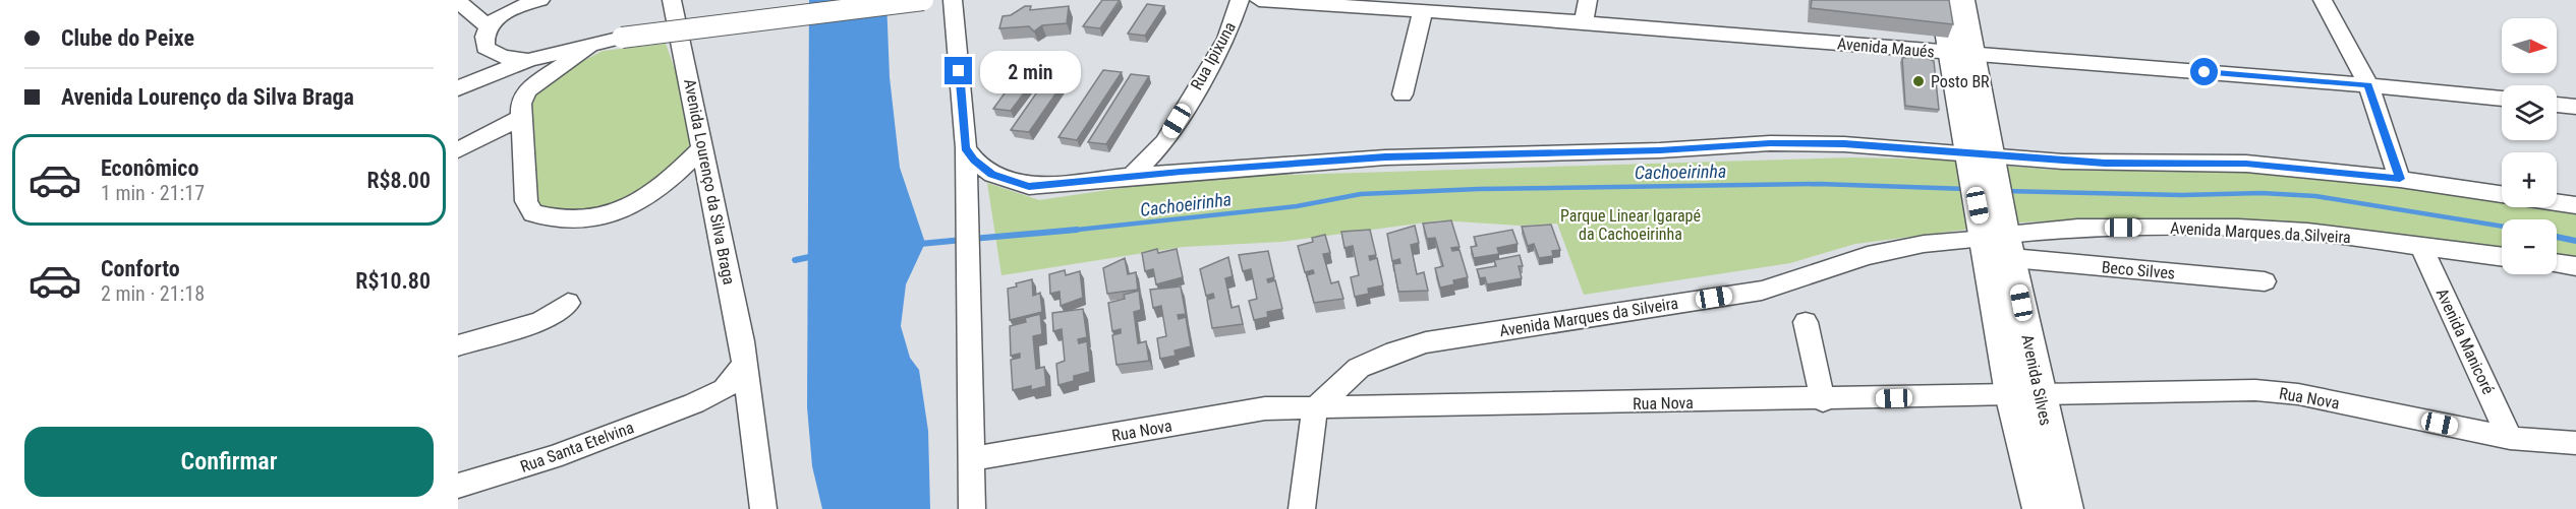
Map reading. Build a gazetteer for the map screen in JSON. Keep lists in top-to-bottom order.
{
  "streets": {
    "main road": ["Avenida Silves"],
    "street": [
      "Avenida Maués",
      "Rua Ipixuna",
      "Avenida Lourenço da Silva Braga",
      "Avenida Marques da Silveira",
      "Beco Silves",
      "Avenida Manicoré",
      "Rua Nova",
      "Rua Santa Etelvina"
    ]
  },
  "crossings": [
    ["Avenida Maués", "Avenida Silves"],
    ["Avenida Lourenço da Silva Braga", "Rua Santa Etelvina"],
    ["Avenida Marques da Silveira", "Beco Silves"],
    ["Avenida Marques da Silveira", "Avenida Manicoré"],
    ["Avenida Marques da Silveira", "Avenida Silves"],
    ["Avenida Marques da Silveira", "Rua Nova"],
    ["Beco Silves", "Avenida Silves"],
    ["Avenida Manicoré", "Rua Nova"],
    ["Avenida Silves", "Rua Nova"]
  ],
  "water": ["Cachoeirinha"],
  "parks": ["Parque Linear Igarapé da Cachoeirinha"],
  "places": ["Posto BR"],
  "north": "right",
  "page": {
    "banner": ["Clube do Peixe", "Avenida Lourenço da Silva Braga"],
    "map_buttons": ["+", "−"],
    "bubble": "2 min",
    "list": [
      {
        "name": "Econômico",
        "note": "1 min · 21:17",
        "value": "R$8.00"
      },
      {
        "name": "Conforto",
        "note": "2 min · 21:18",
        "value": "R$10.80"
      }
    ],
    "buttons": "Confirmar"
  }
}
